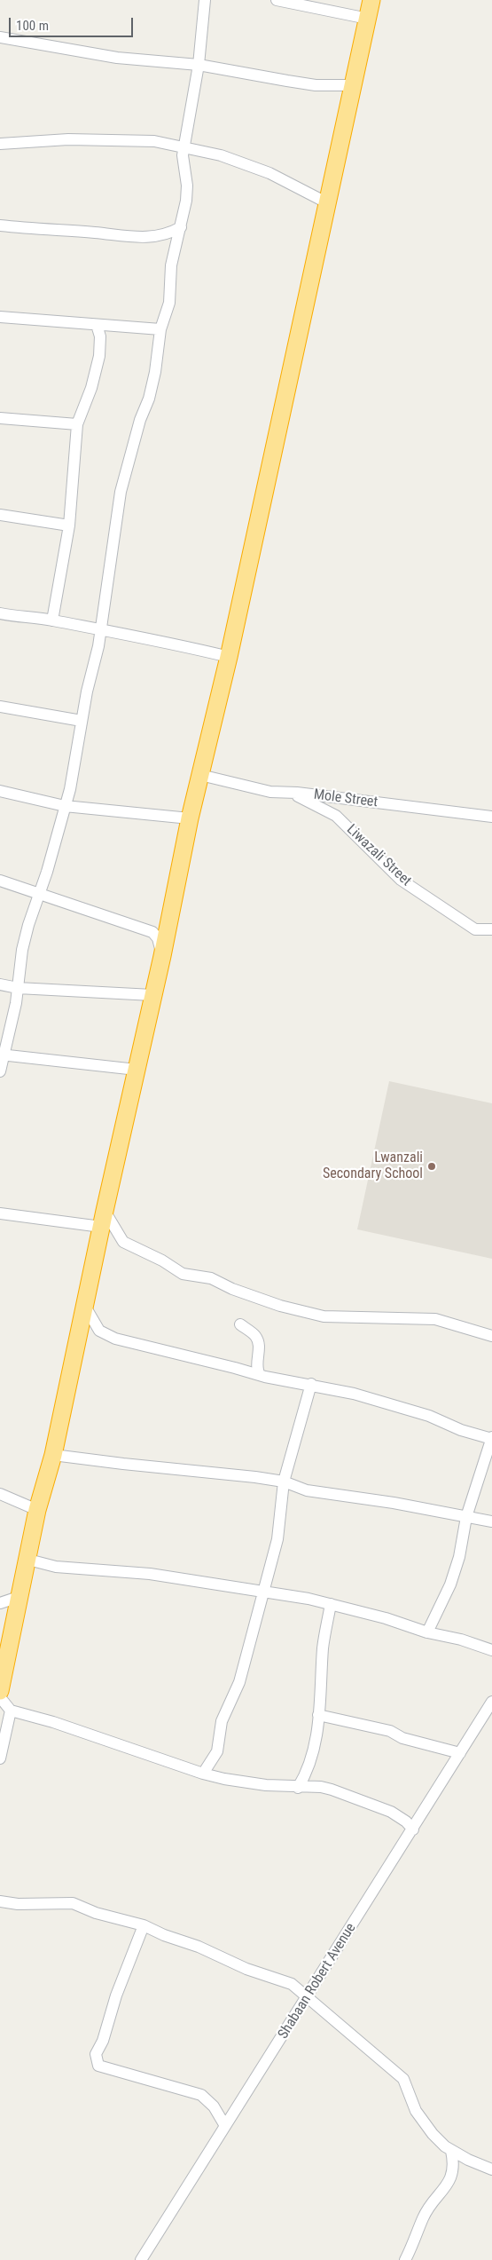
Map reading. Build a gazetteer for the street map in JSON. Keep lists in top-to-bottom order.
{
  "streets": {
    "street": ["Mole Street", "Liwazali Street", "Shabaan Robert Avenue"]
  },
  "crossings": [
    ["Mole Street", "Liwazali Street"]
  ],
  "places": ["Lwanzali Secondary School"],
  "scale_bar": "100 m"
}
